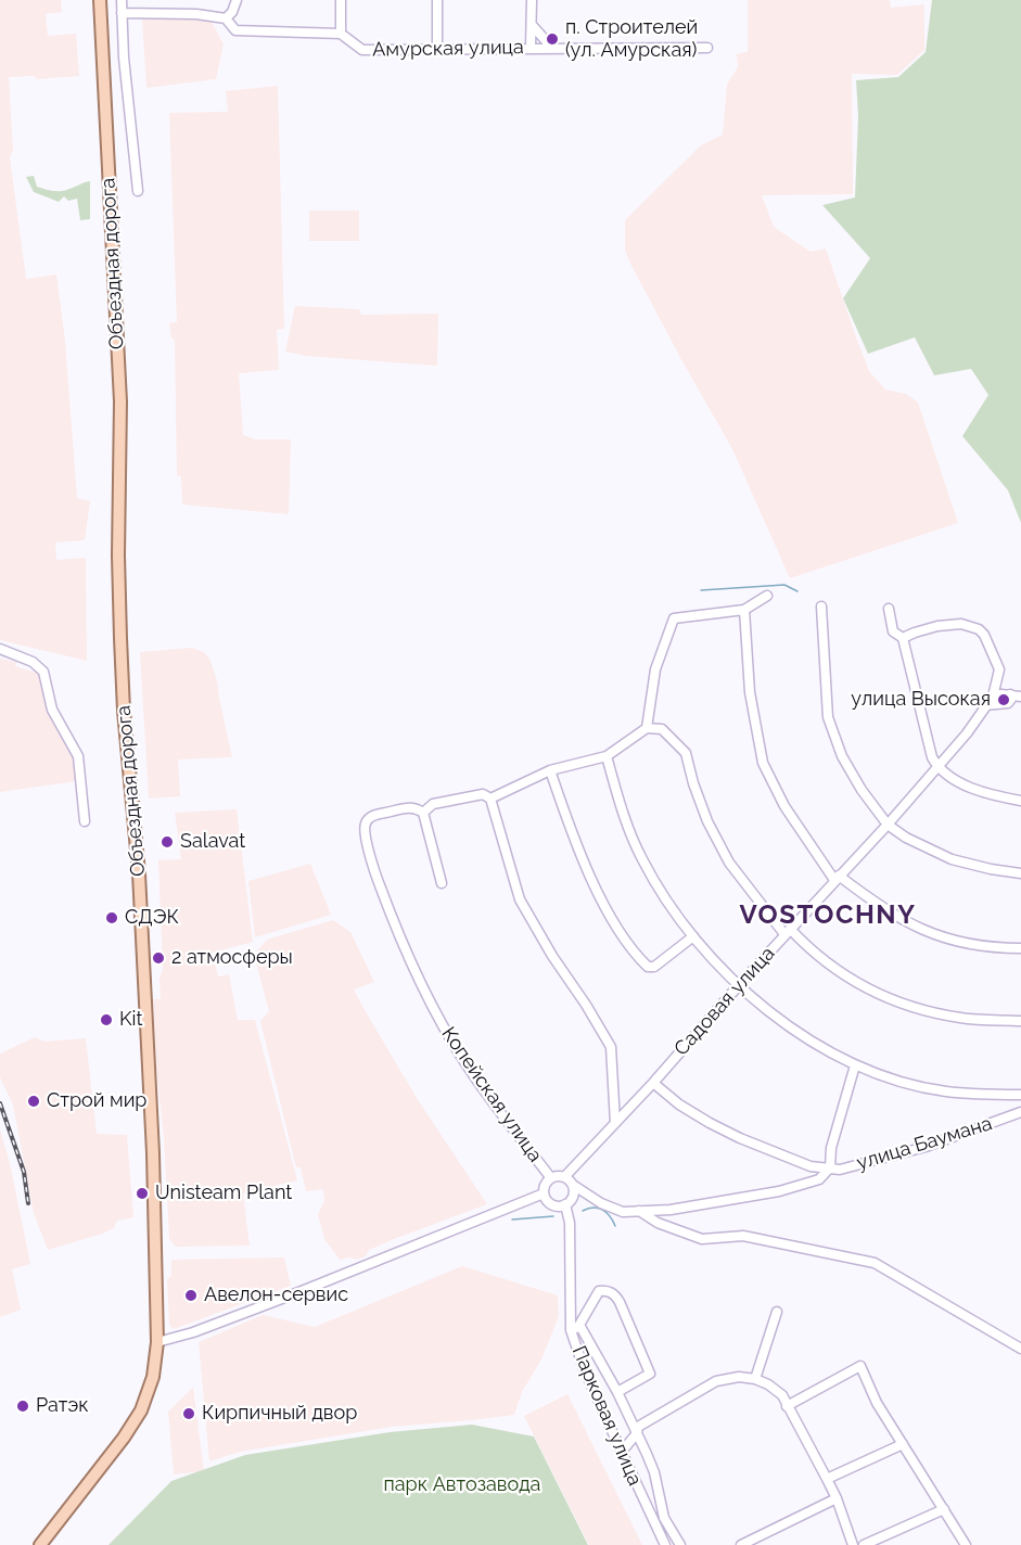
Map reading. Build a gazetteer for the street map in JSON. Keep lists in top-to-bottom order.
{
  "streets": {
    "main road": ["Объездная дорога"],
    "street": [
      "Амурская улица",
      "Садовая улица",
      "Копейская улица",
      "улица Баумана",
      "Парковая улица"
    ]
  },
  "crossings": [
    ["Садовая улица", "Копейская улица"],
    ["Садовая улица", "улица Баумана"],
    ["Садовая улица", "Парковая улица"],
    ["Копейская улица", "Парковая улица"]
  ],
  "districts": ["VOSTOCHNY"],
  "parks": ["парк Автозавода"],
  "places": [
    "п. Строителей (ул. Амурская)",
    "улица Высокая",
    "Salavat",
    "СДЭК",
    "2 атмосферы",
    "Kit",
    "Строй мир",
    "Unisteam Plant",
    "Авелон-сервис",
    "Ратэк",
    "Кирпичный двор"
  ]
}
